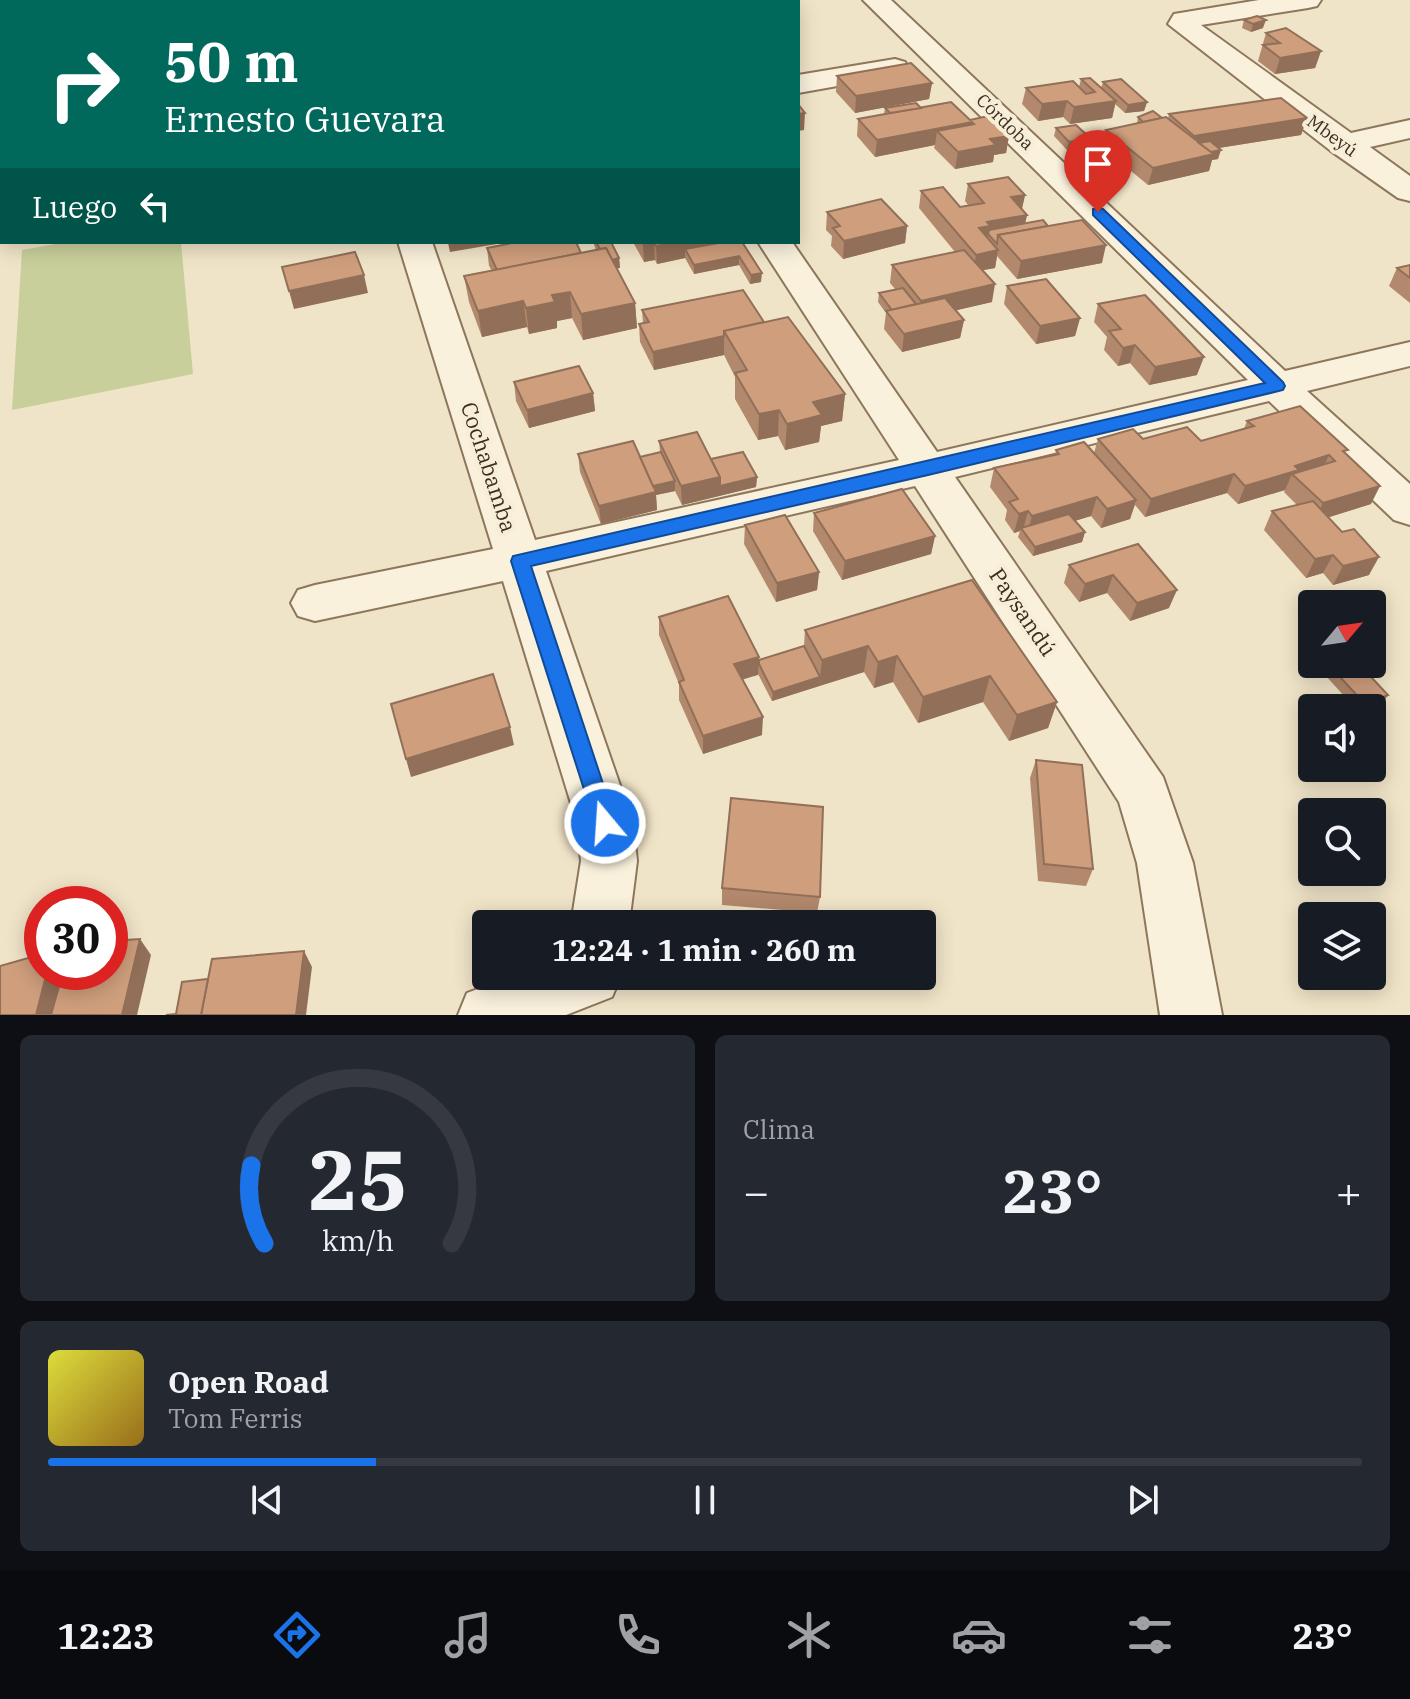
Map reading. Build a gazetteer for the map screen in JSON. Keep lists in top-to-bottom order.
{
  "streets": {
    "street": [
      "Córdoba",
      "Mbeyú",
      "Cochabamba",
      "Paysandú"
    ]
  },
  "north": "top right",
  "page": {
    "turn": ["50 m", "Ernesto Guevara"],
    "then": "Luego",
    "limit": "30",
    "trip": "12:24 · 1 min · 260 m",
    "tile": "Clima",
    "heat": ["−", "23°", "+"],
    "song": ["Open Road", "Tom Ferris"],
    "tabs": ["12:23", "23°"],
    "gauge": ["25", "km/h"]
  }
}
